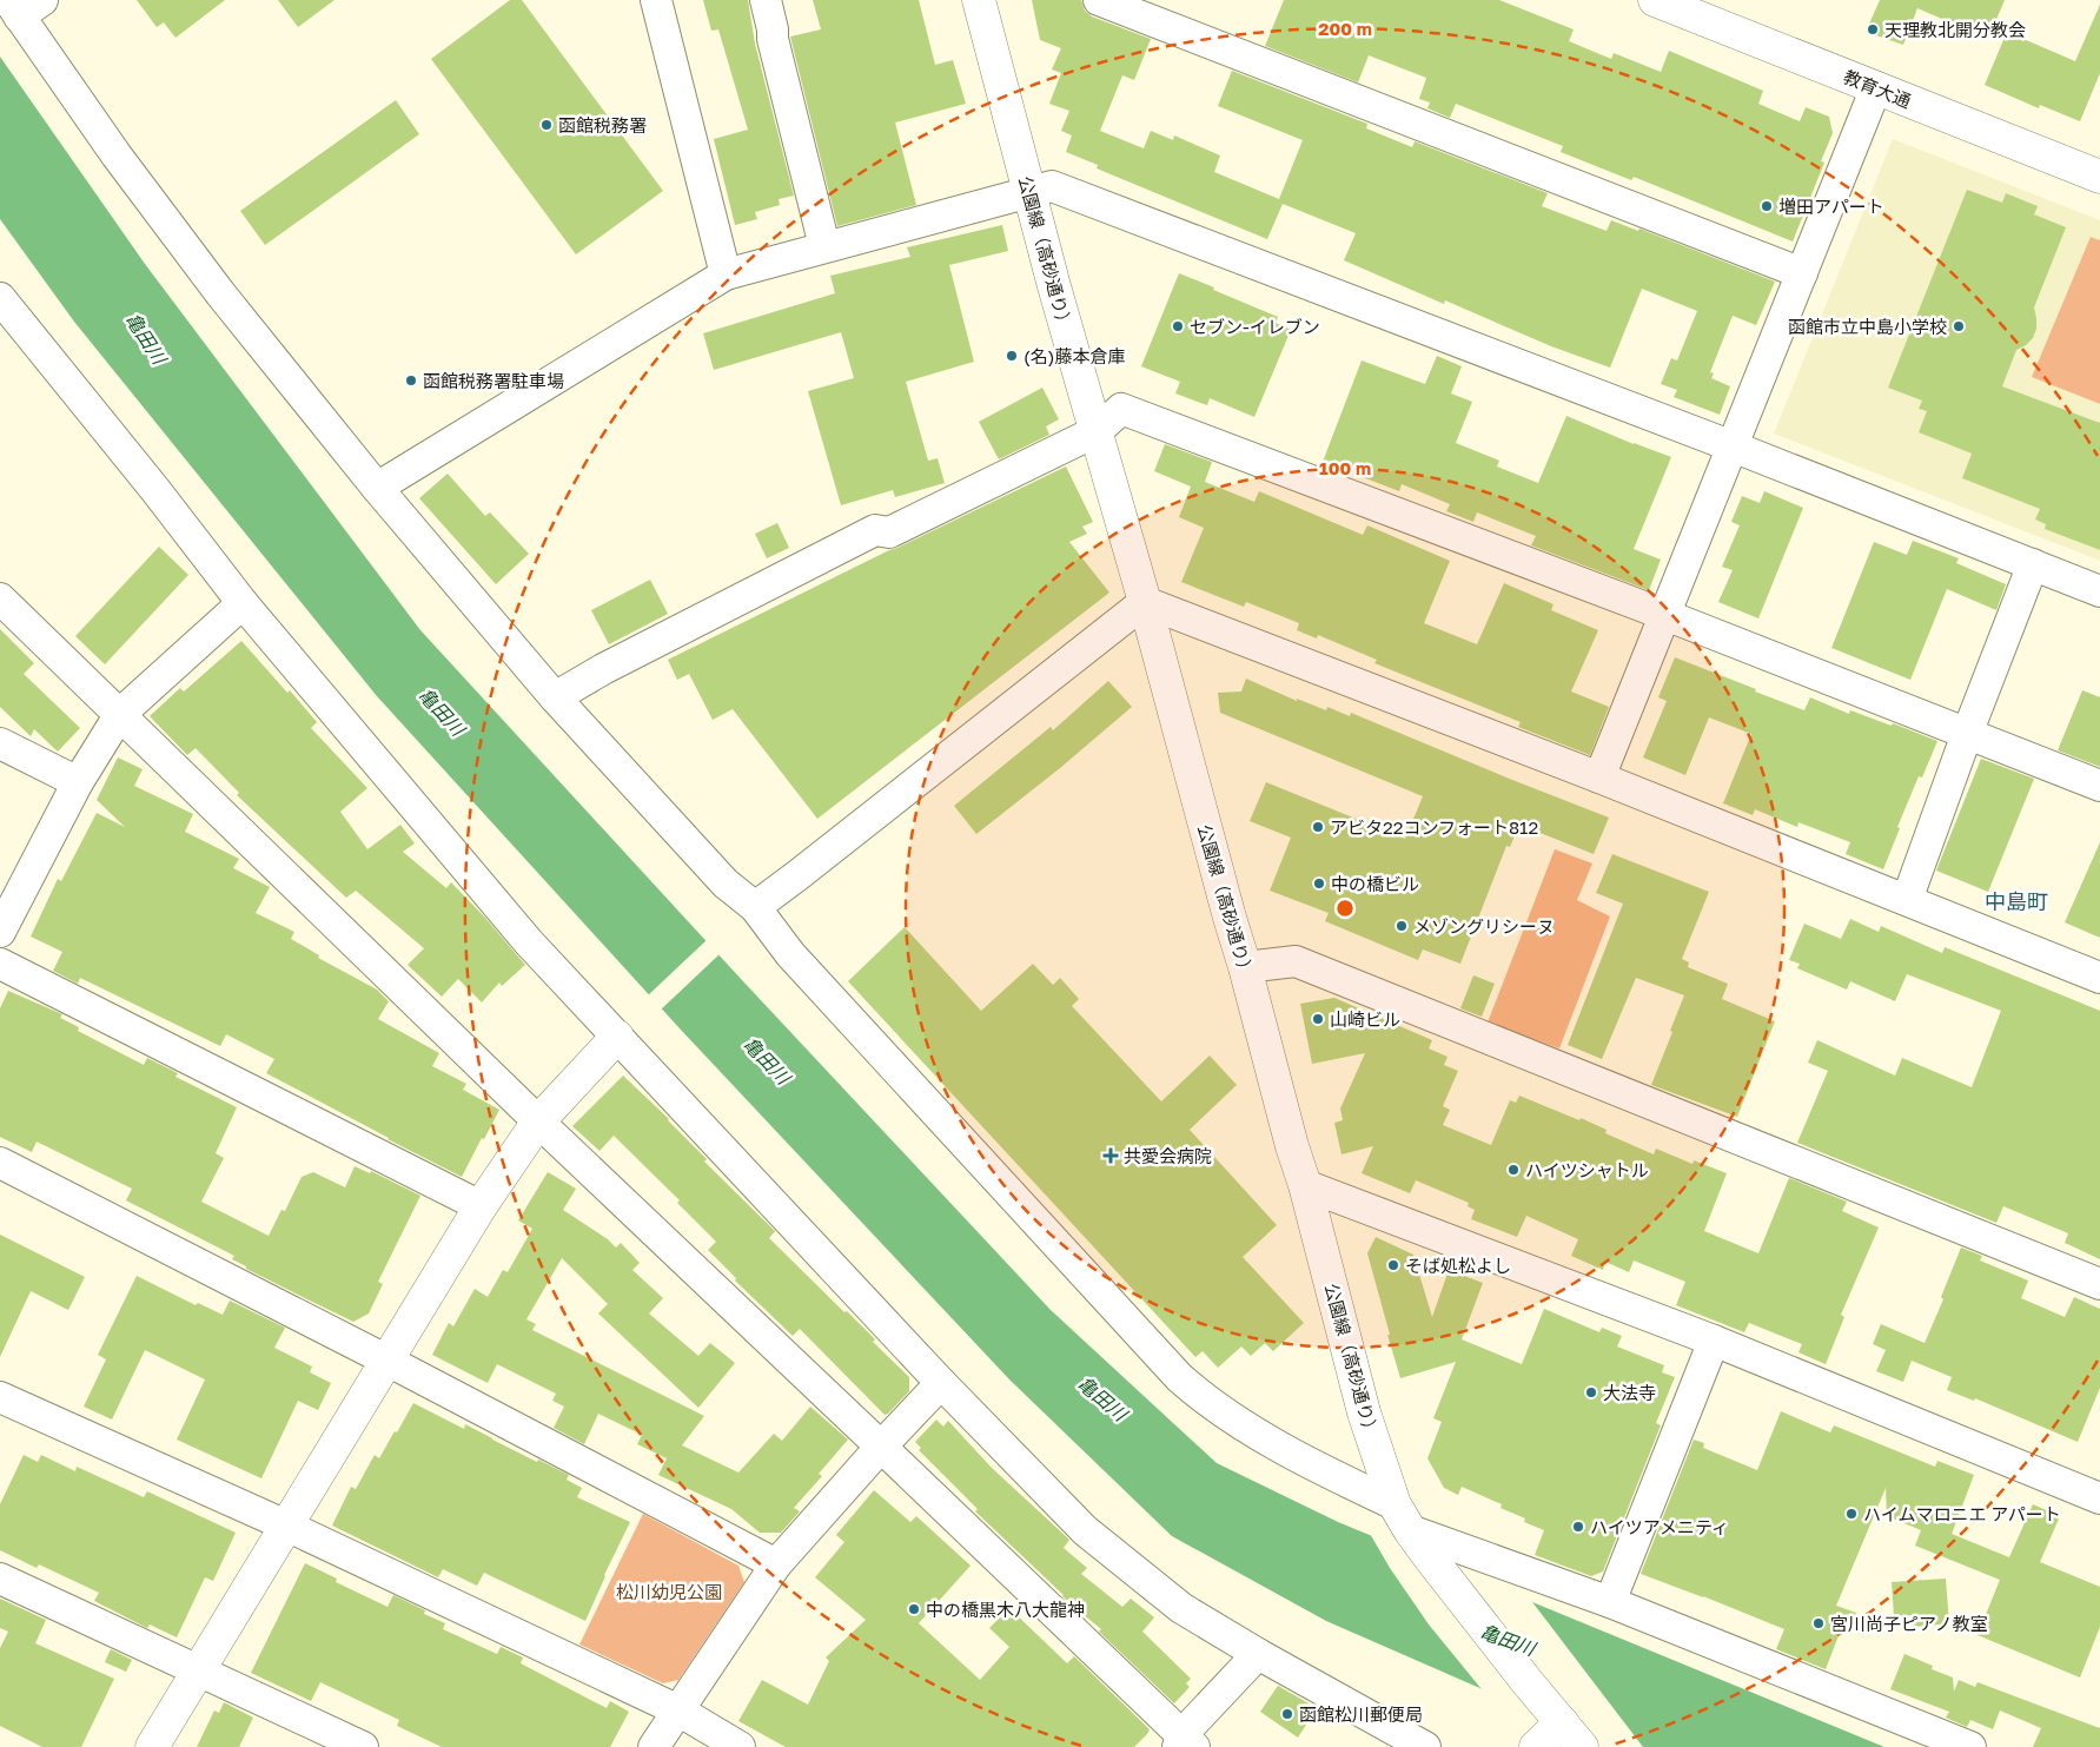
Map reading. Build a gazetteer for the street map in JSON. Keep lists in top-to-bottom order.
{
  "streets": {
    "street": ["教育大通", "公園線（高砂通り）"]
  },
  "districts": ["中島町"],
  "water": ["亀田川"],
  "parks": ["松川幼児公園"],
  "places": {
    "other": [
      "天理教北開分教会",
      "函館税務署",
      "増田アパート",
      "セブン-イレブン",
      "函館市立中島小学校",
      "(名)藤本倉庫",
      "函館税務署駐車場",
      "アビタ22コンフォート812",
      "中の橋ビル",
      "メゾングリシーヌ",
      "山崎ビル",
      "ハイツシャトル",
      "そば処松よし",
      "大法寺",
      "ハイムマロニエ アパート",
      "ハイツアメニティ",
      "中の橋黒木八大龍神",
      "宮川尚子ピアノ教室",
      "函館松川郵便局"
    ],
    "health": ["共愛会病院"]
  },
  "rings": ["200 m", "100 m"]
}
